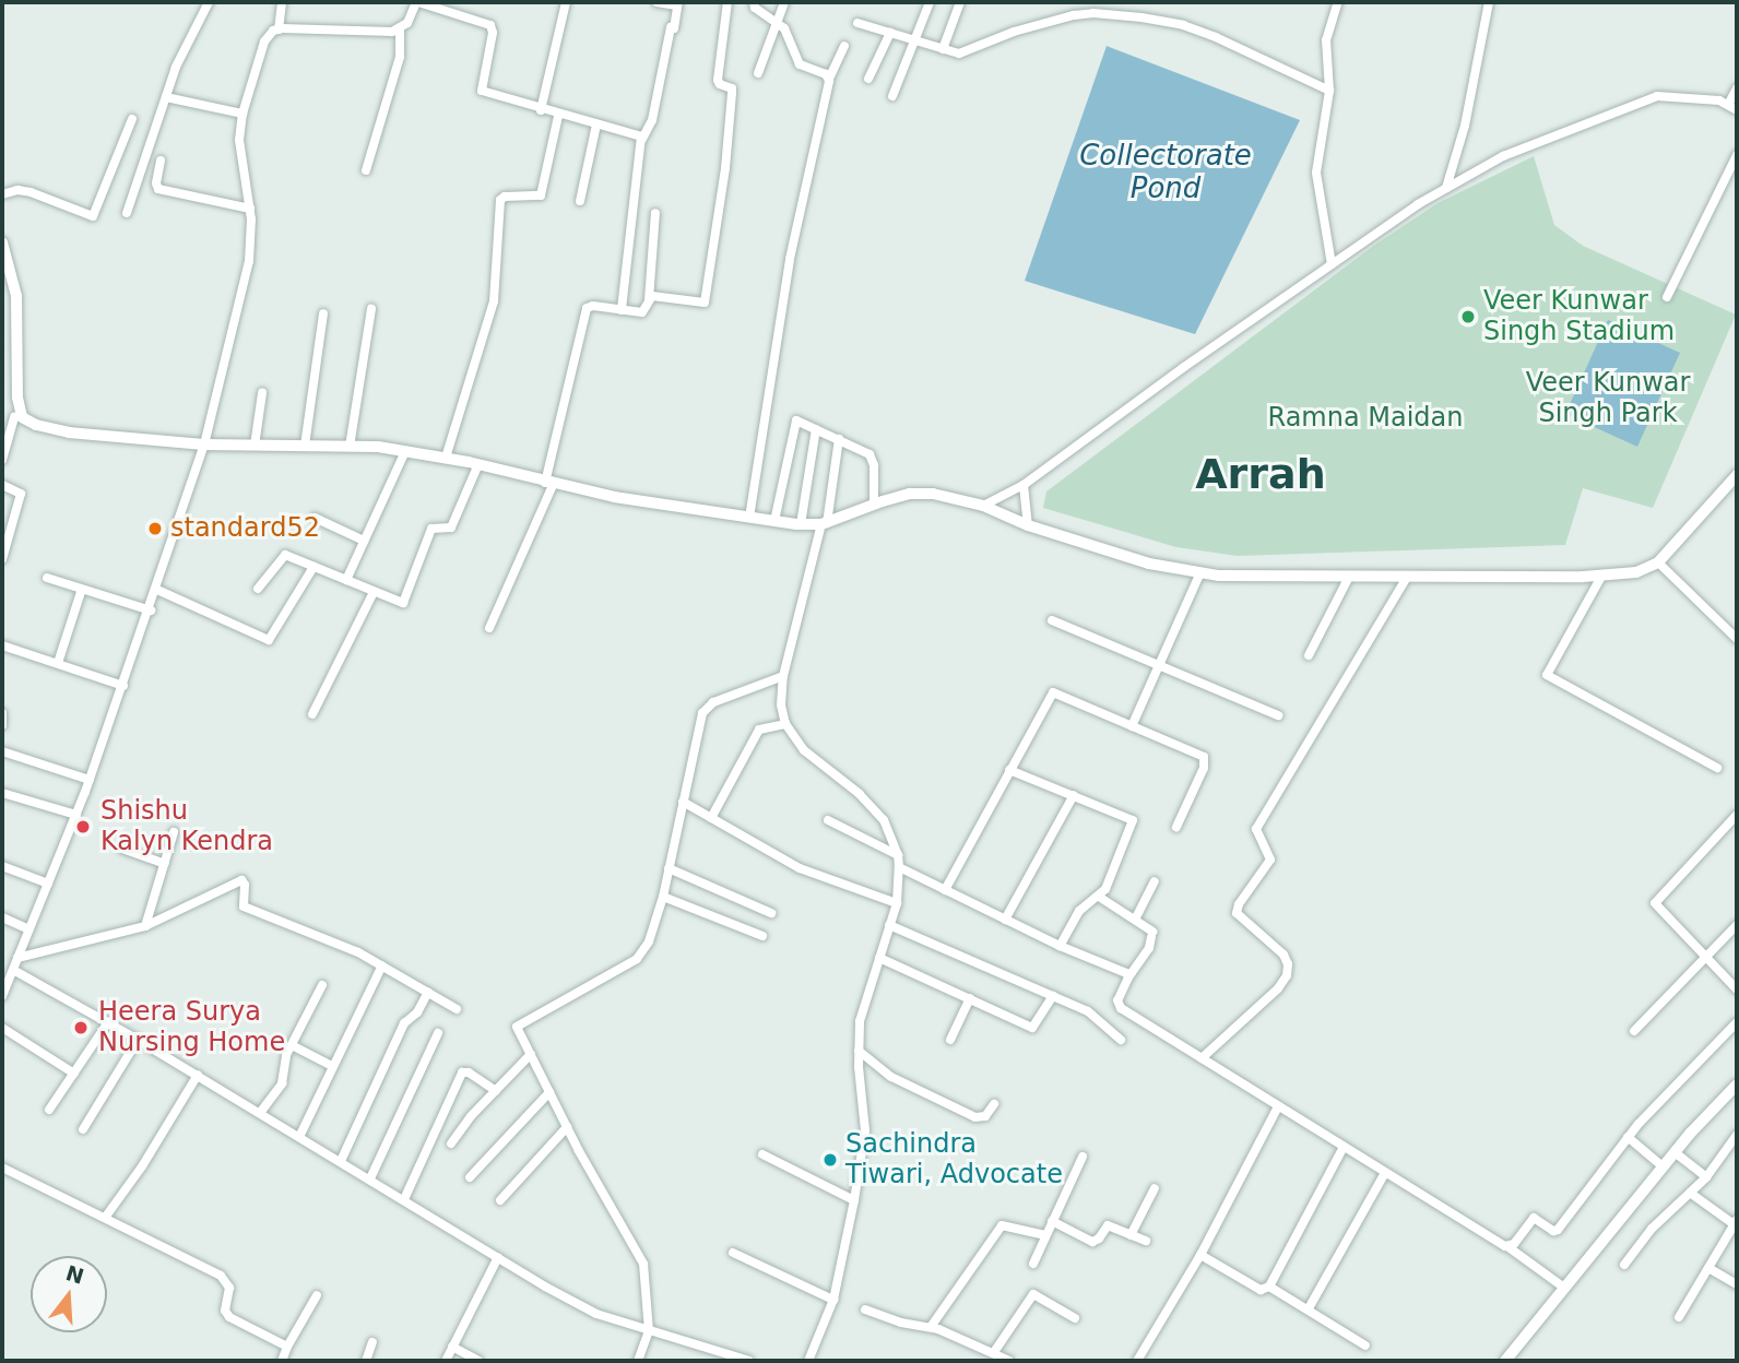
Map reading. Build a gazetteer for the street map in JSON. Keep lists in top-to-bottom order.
{
  "districts": ["Arrah"],
  "water": ["Collectorate Pond"],
  "parks": ["Veer Kunwar Singh Park", "Ramna Maidan"],
  "places": [
    "Veer Kunwar Singh Stadium",
    "standard52",
    "Shishu Kalyn Kendra",
    "Heera Surya Nursing Home",
    "Sachindra Tiwari, Advocate"
  ],
  "north": "top"
}
